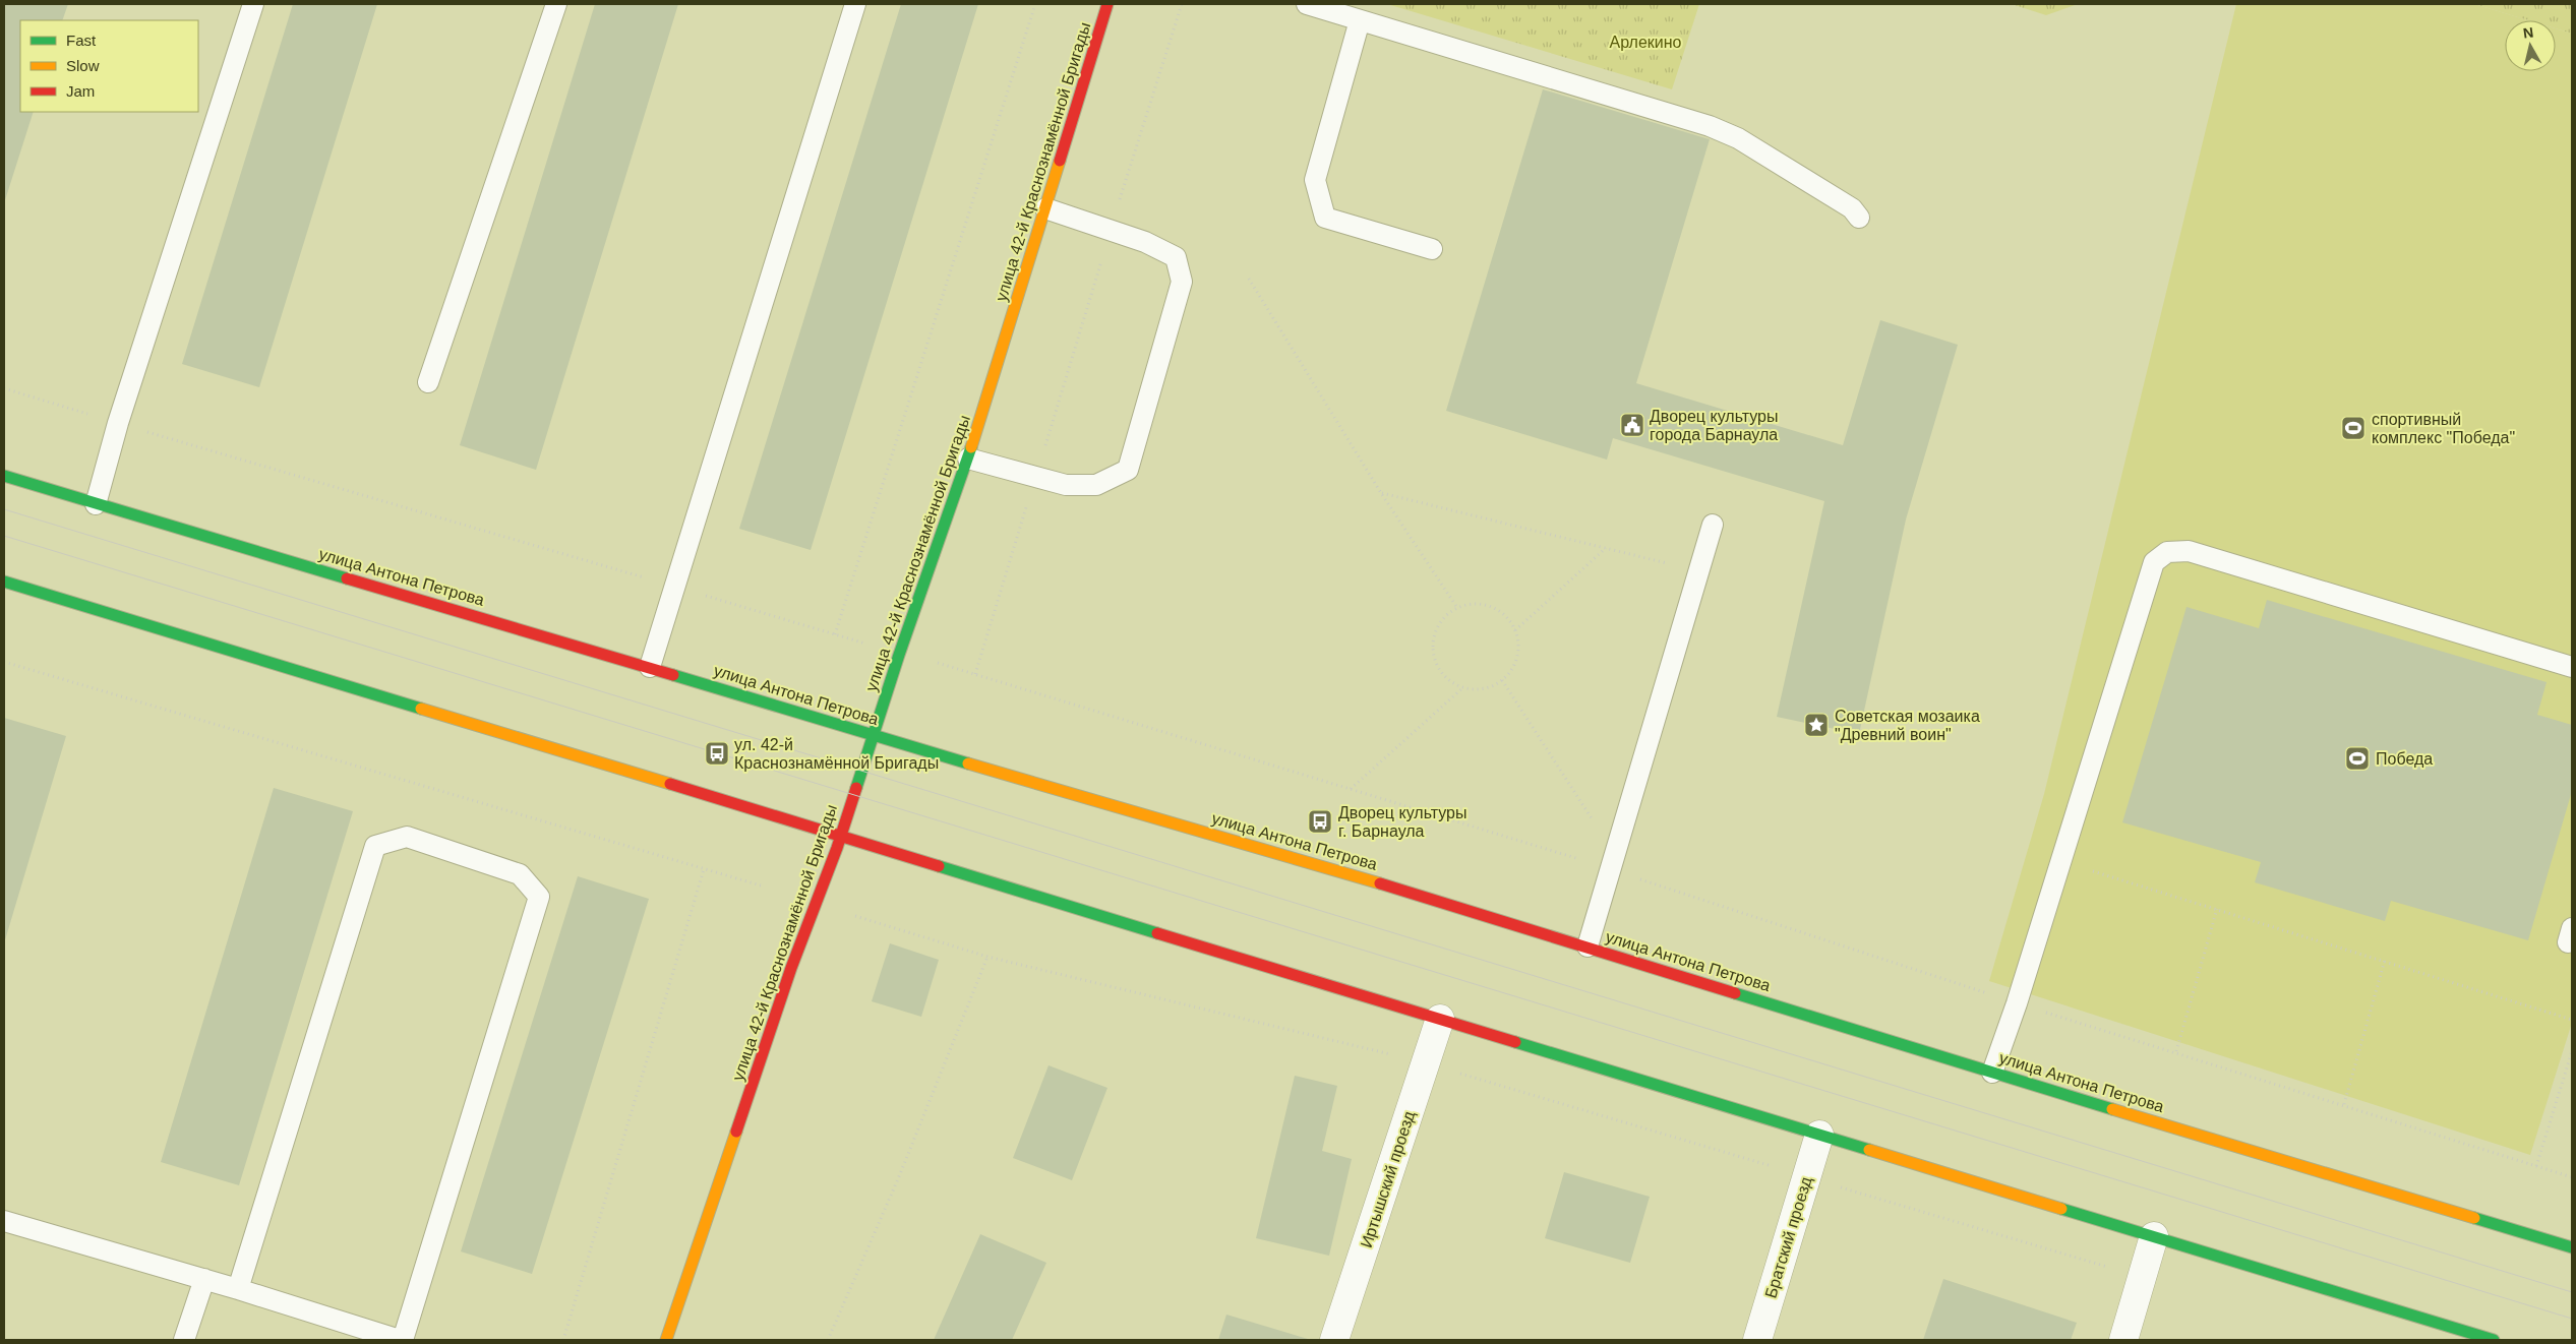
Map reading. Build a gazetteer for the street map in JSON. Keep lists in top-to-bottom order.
{
  "streets": {
    "main road": ["улица 42-й Краснознамённой Бригады", "улица Антона Петрова"],
    "street": ["Иртышский проезд", "Братский проезд"]
  },
  "crossings": [
    ["улица 42-й Краснознамённой Бригады", "улица Антона Петрова"]
  ],
  "parks": ["Арлекино"],
  "places": {
    "public building": ["Дворец культуры города Барнаула"],
    "sports": ["спортивный комплекс \"Победа\"", "Победа"],
    "place": ["Советская мозаика \"Древний воин\""],
    "bus stop": ["ул. 42-й Краснознамённой Бригады", "Дворец культуры г. Барнаула"]
  },
  "legend": ["Fast", "Slow", "Jam"],
  "north": "top"
}
